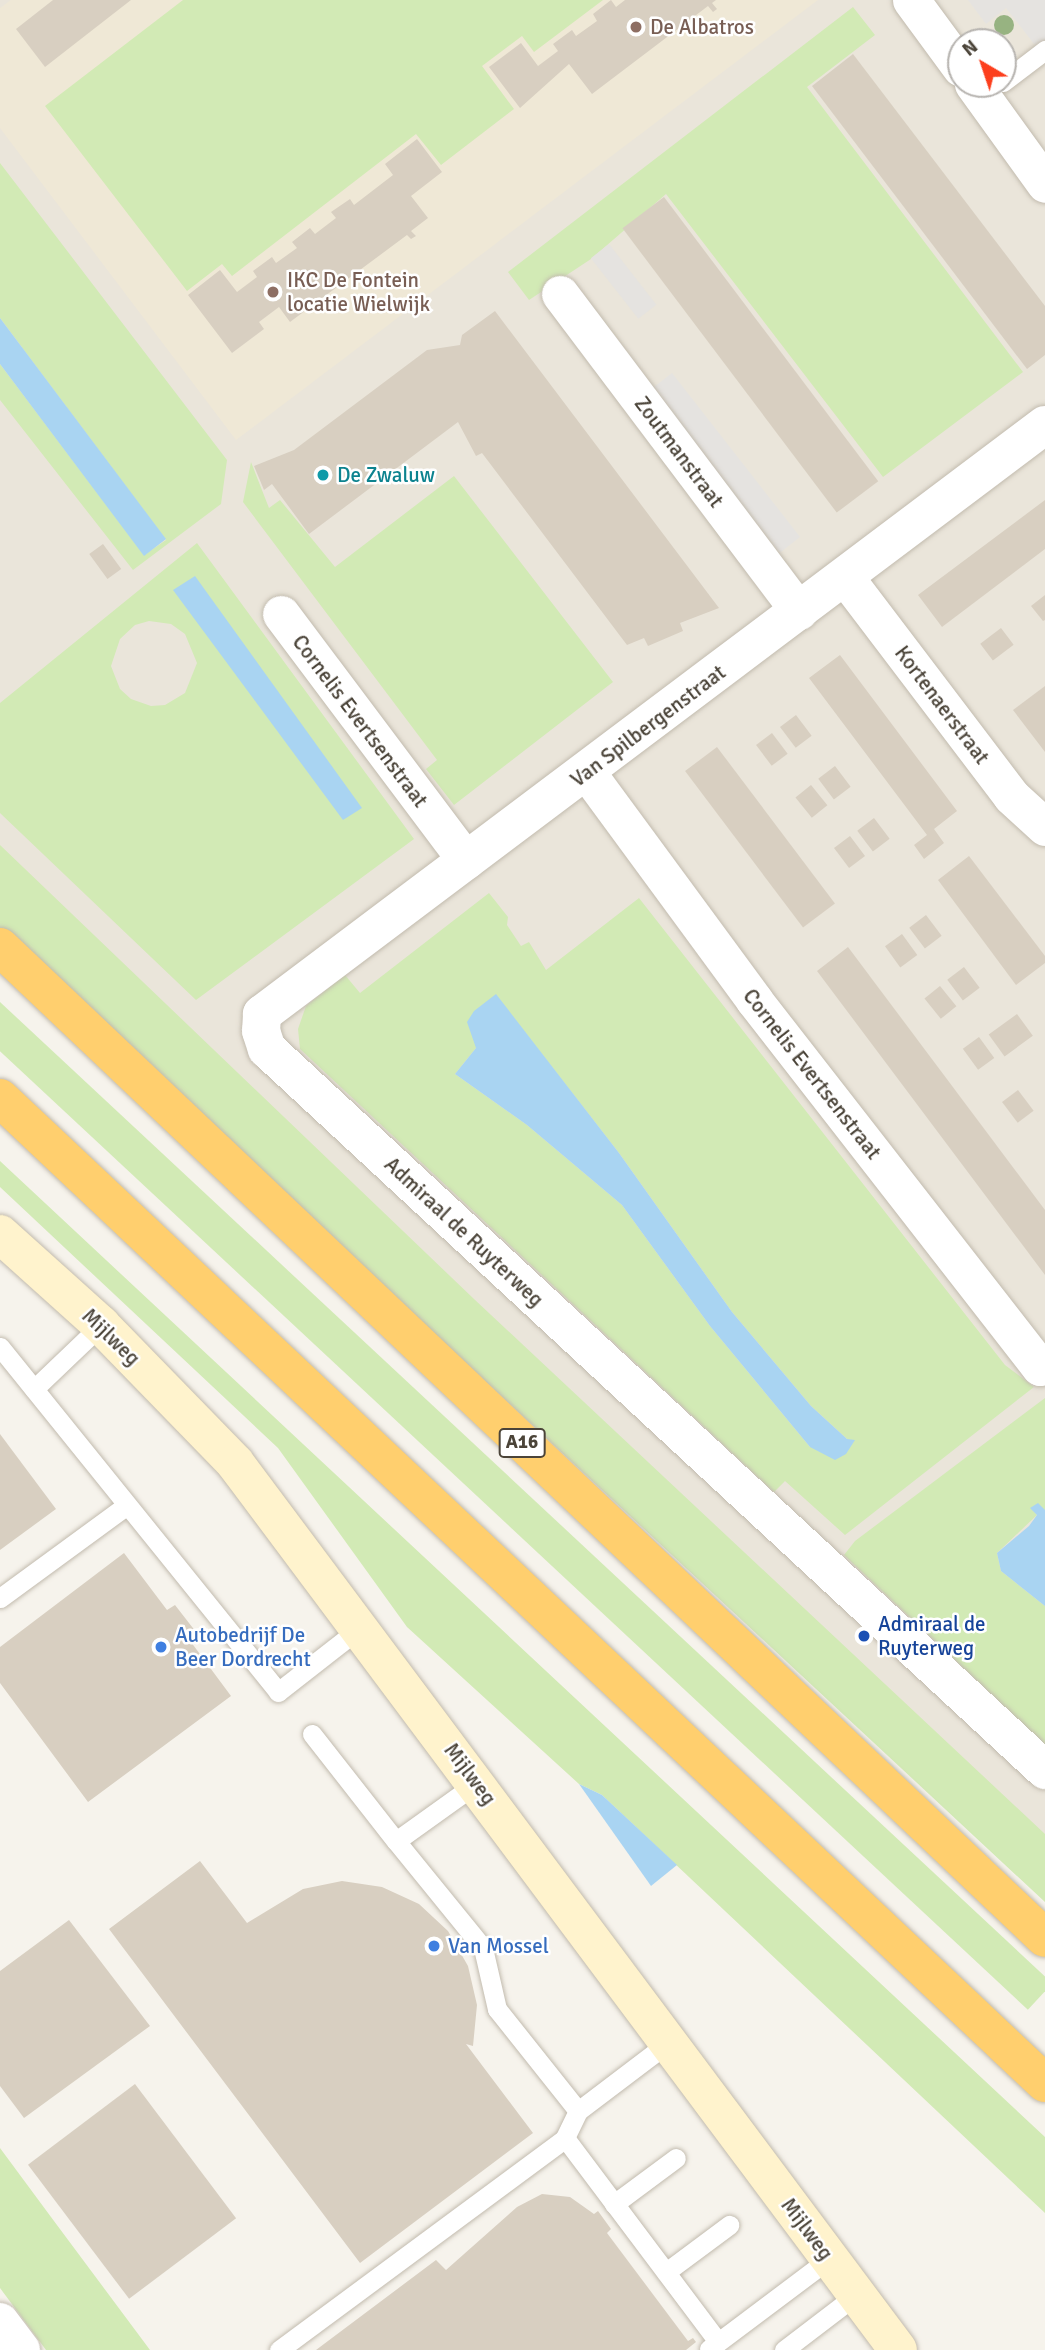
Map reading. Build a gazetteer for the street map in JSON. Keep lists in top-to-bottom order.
{
  "streets": {
    "highway": ["A16"],
    "main road": ["Mijlweg"],
    "street": [
      "Zoutmanstraat",
      "Kortenaerstraat",
      "Cornelis Evertsenstraat",
      "Van Spilbergenstraat",
      "Admiraal de Ruyterweg"
    ]
  },
  "crossings": [
    ["Zoutmanstraat", "Van Spilbergenstraat"],
    ["Kortenaerstraat", "Van Spilbergenstraat"],
    ["Cornelis Evertsenstraat", "Van Spilbergenstraat"],
    ["Van Spilbergenstraat", "Admiraal de Ruyterweg"]
  ],
  "places": [
    "De Albatros",
    "IKC De Fontein locatie Wielwijk",
    "De Zwaluw",
    "Admiraal de Ruyterweg",
    "Autobedrijf De Beer Dordrecht",
    "Van Mossel"
  ],
  "north": "top left"
}
